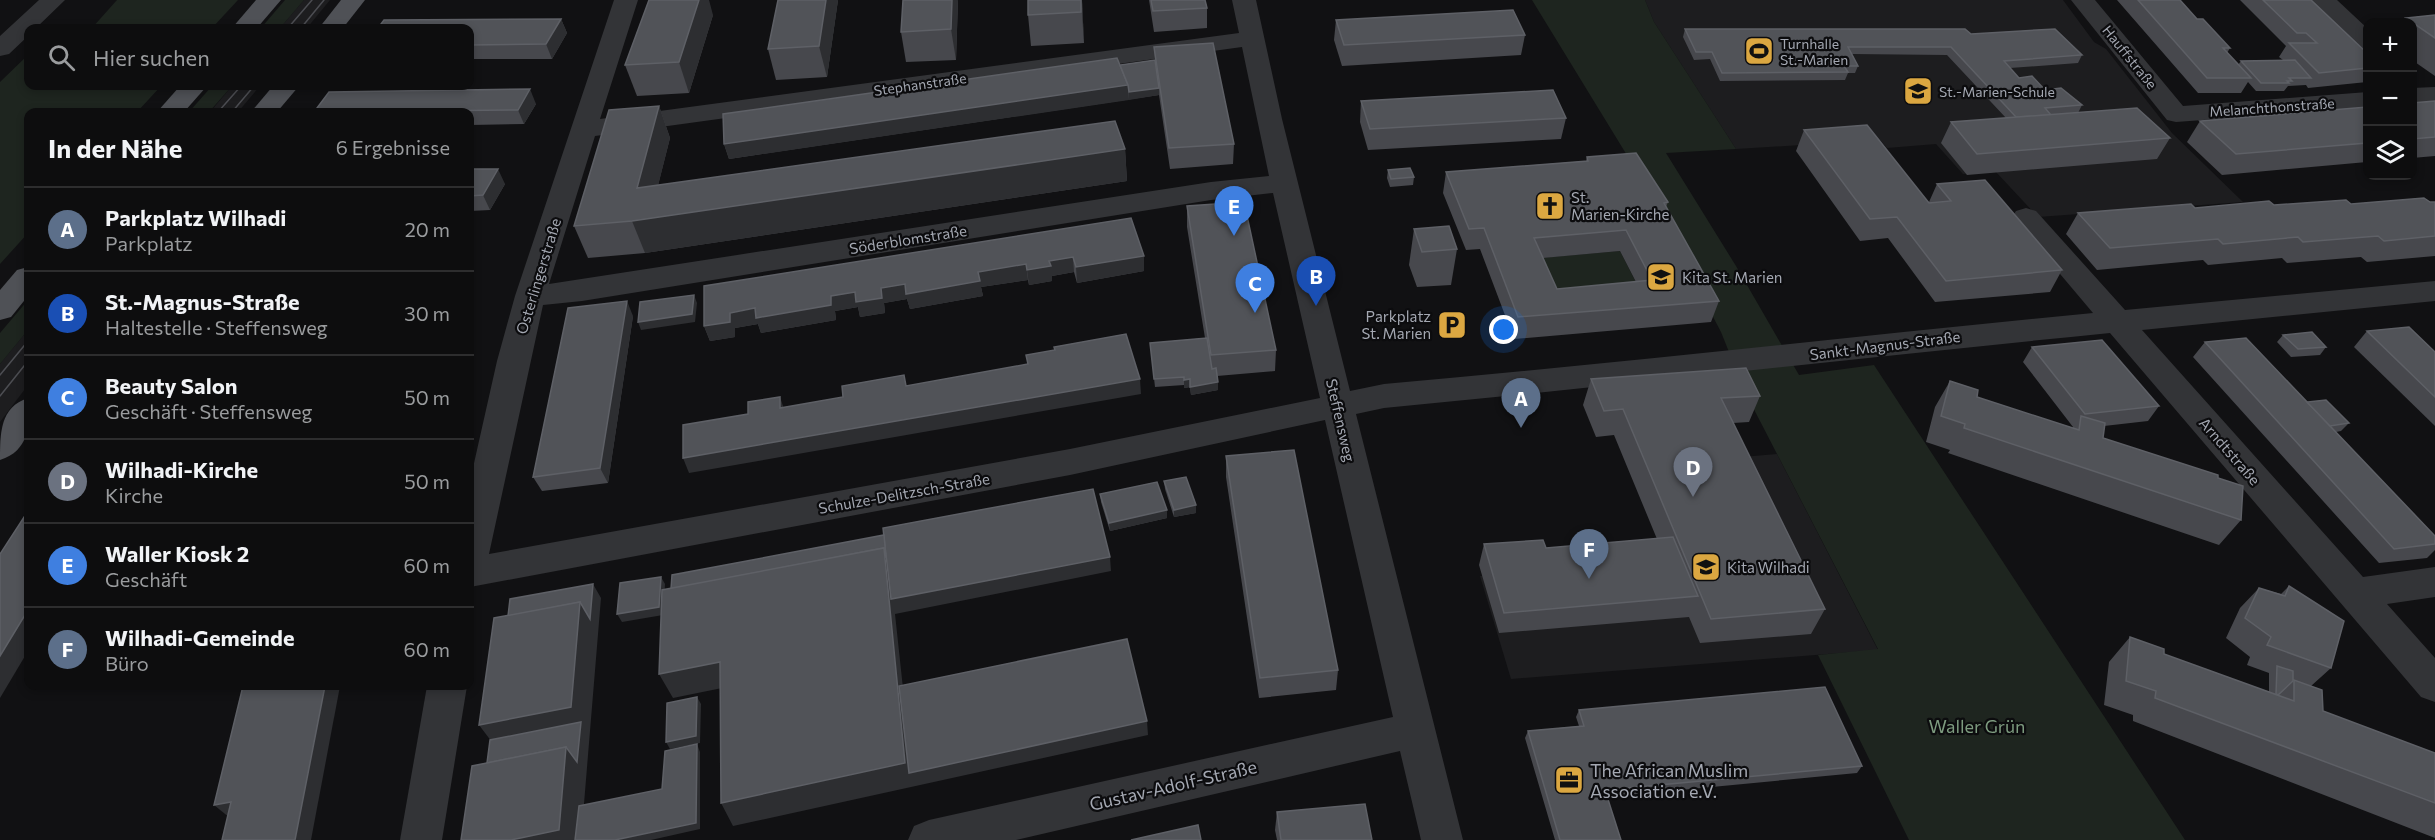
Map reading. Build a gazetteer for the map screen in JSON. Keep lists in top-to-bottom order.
{
  "streets": {
    "street": [
      "Hauffstraße",
      "Stephanstraße",
      "Melanchthonstraße",
      "Söderblomstraße",
      "Osterlingerstraße",
      "Sankt-Magnus-Straße",
      "Steffensweg",
      "Arndtstraße",
      "Schulze-Delitzsch-Straße",
      "Gustav-Adolf-Straße"
    ]
  },
  "crossings": [
    ["Hauffstraße", "Melanchthonstraße"],
    ["Stephanstraße", "Osterlingerstraße"],
    ["Stephanstraße", "Steffensweg"],
    ["Söderblomstraße", "Osterlingerstraße"],
    ["Söderblomstraße", "Steffensweg"],
    ["Sankt-Magnus-Straße", "Steffensweg"],
    ["Sankt-Magnus-Straße", "Arndtstraße"],
    ["Sankt-Magnus-Straße", "Schulze-Delitzsch-Straße"],
    ["Steffensweg", "Schulze-Delitzsch-Straße"],
    ["Steffensweg", "Gustav-Adolf-Straße"]
  ],
  "parks": ["Waller Grün"],
  "places": {
    "sports": ["Turnhalle St.-Marien"],
    "school or university": ["St.-Marien-Schule", "Kita St. Marien", "Kita Wilhadi"],
    "church": ["St. Marien-Kirche"],
    "parking": ["Parkplatz St. Marien"],
    "office": ["The African Muslim Association e.V."]
  },
  "page": {
    "map_buttons": ["+", "−"],
    "search": "Hier suchen",
    "heading": ["In der Nähe", "6 Ergebnisse"],
    "pins": [
      "E",
      "B",
      "C",
      "A",
      "D",
      "F"
    ],
    "list": [
      {
        "mark": "A",
        "name": "Parkplatz Wilhadi",
        "note": "Parkplatz",
        "value": "20 m"
      },
      {
        "mark": "B",
        "name": "St.-Magnus-Straße",
        "note": "Haltestelle · Steffensweg",
        "value": "30 m"
      },
      {
        "mark": "C",
        "name": "Beauty Salon",
        "note": "Geschäft · Steffensweg",
        "value": "50 m"
      },
      {
        "mark": "D",
        "name": "Wilhadi-Kirche",
        "note": "Kirche",
        "value": "50 m"
      },
      {
        "mark": "E",
        "name": "Waller Kiosk 2",
        "note": "Geschäft",
        "value": "60 m"
      },
      {
        "mark": "F",
        "name": "Wilhadi-Gemeinde",
        "note": "Büro",
        "value": "60 m"
      }
    ]
  }
}
